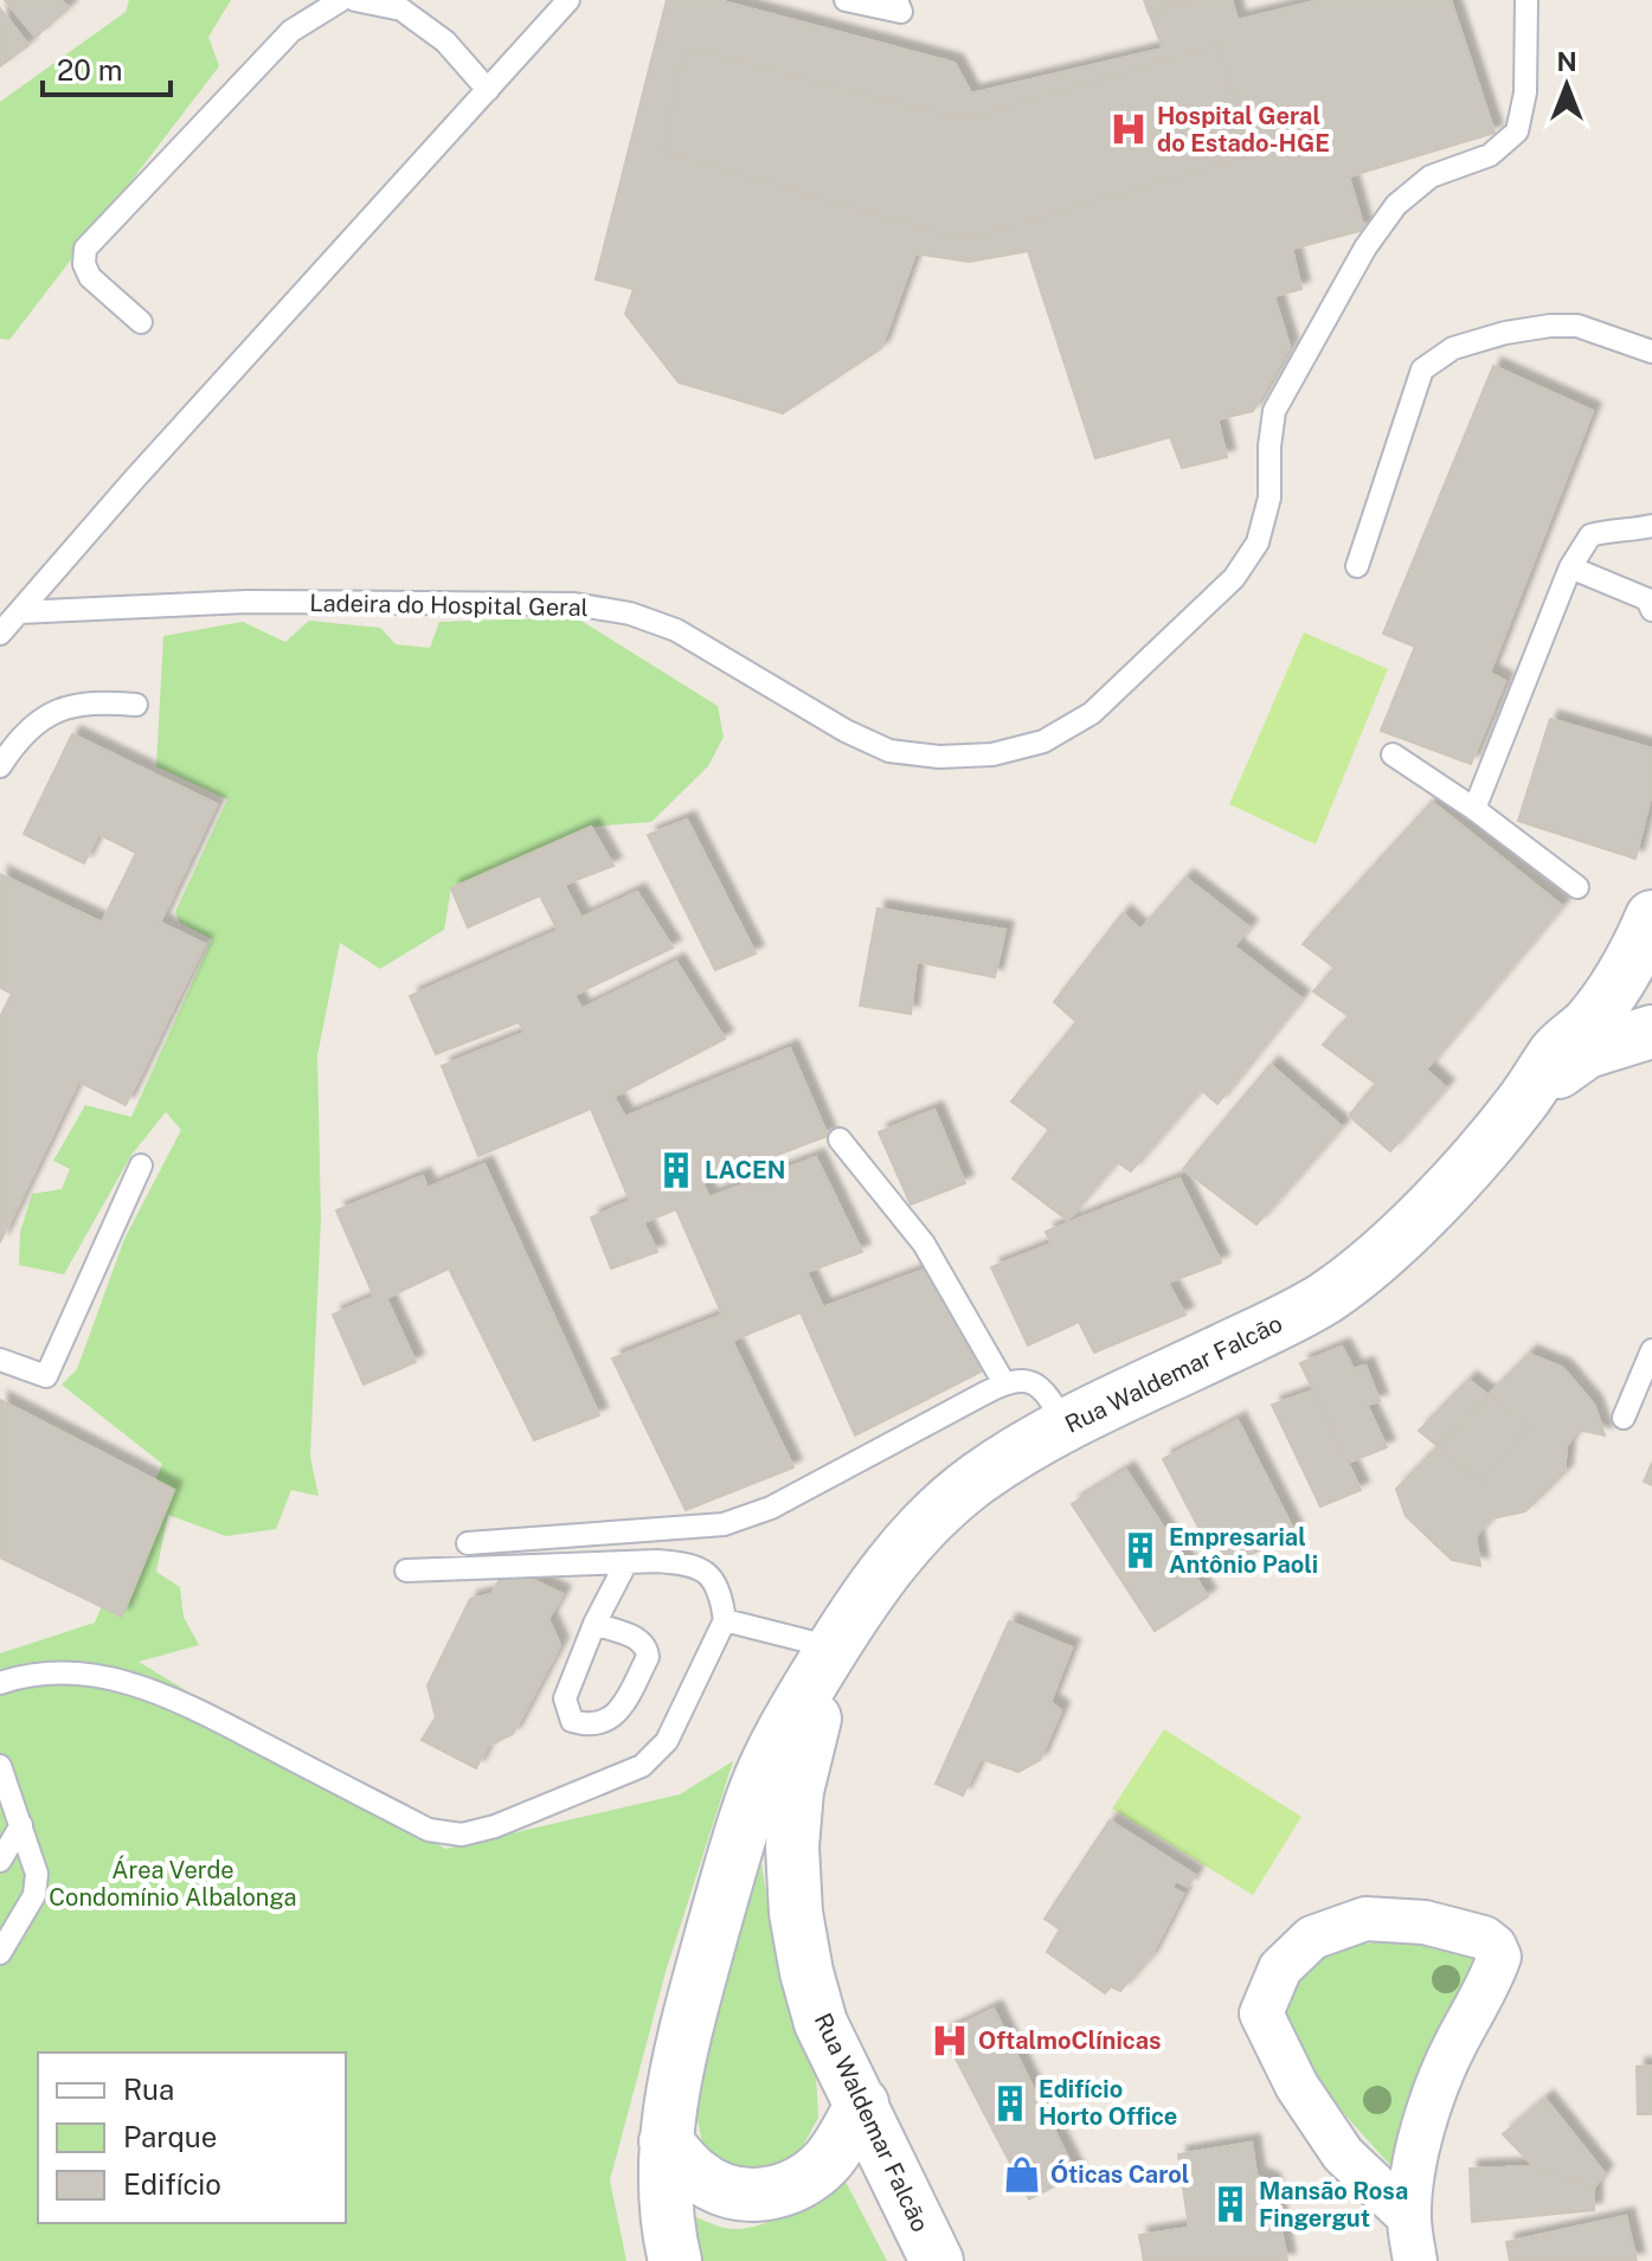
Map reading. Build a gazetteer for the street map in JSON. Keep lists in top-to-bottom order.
{
  "streets": {
    "street": ["Rua Waldemar Falcão"],
    "lane": ["Ladeira do Hospital Geral"]
  },
  "parks": ["Área Verde Condomínio Albalonga"],
  "places": {
    "hospital": ["Hospital Geral do Estado-HGE", "OftalmoClínicas"],
    "building": [
      "LACEN",
      "Empresarial Antônio Paoli",
      "Edifício Horto Office",
      "Mansão Rosa Fingergut"
    ],
    "shop": ["Óticas Carol"]
  },
  "legend": ["Rua", "Parque", "Edifício"],
  "scale_bar": "20 m",
  "north": "top"
}
